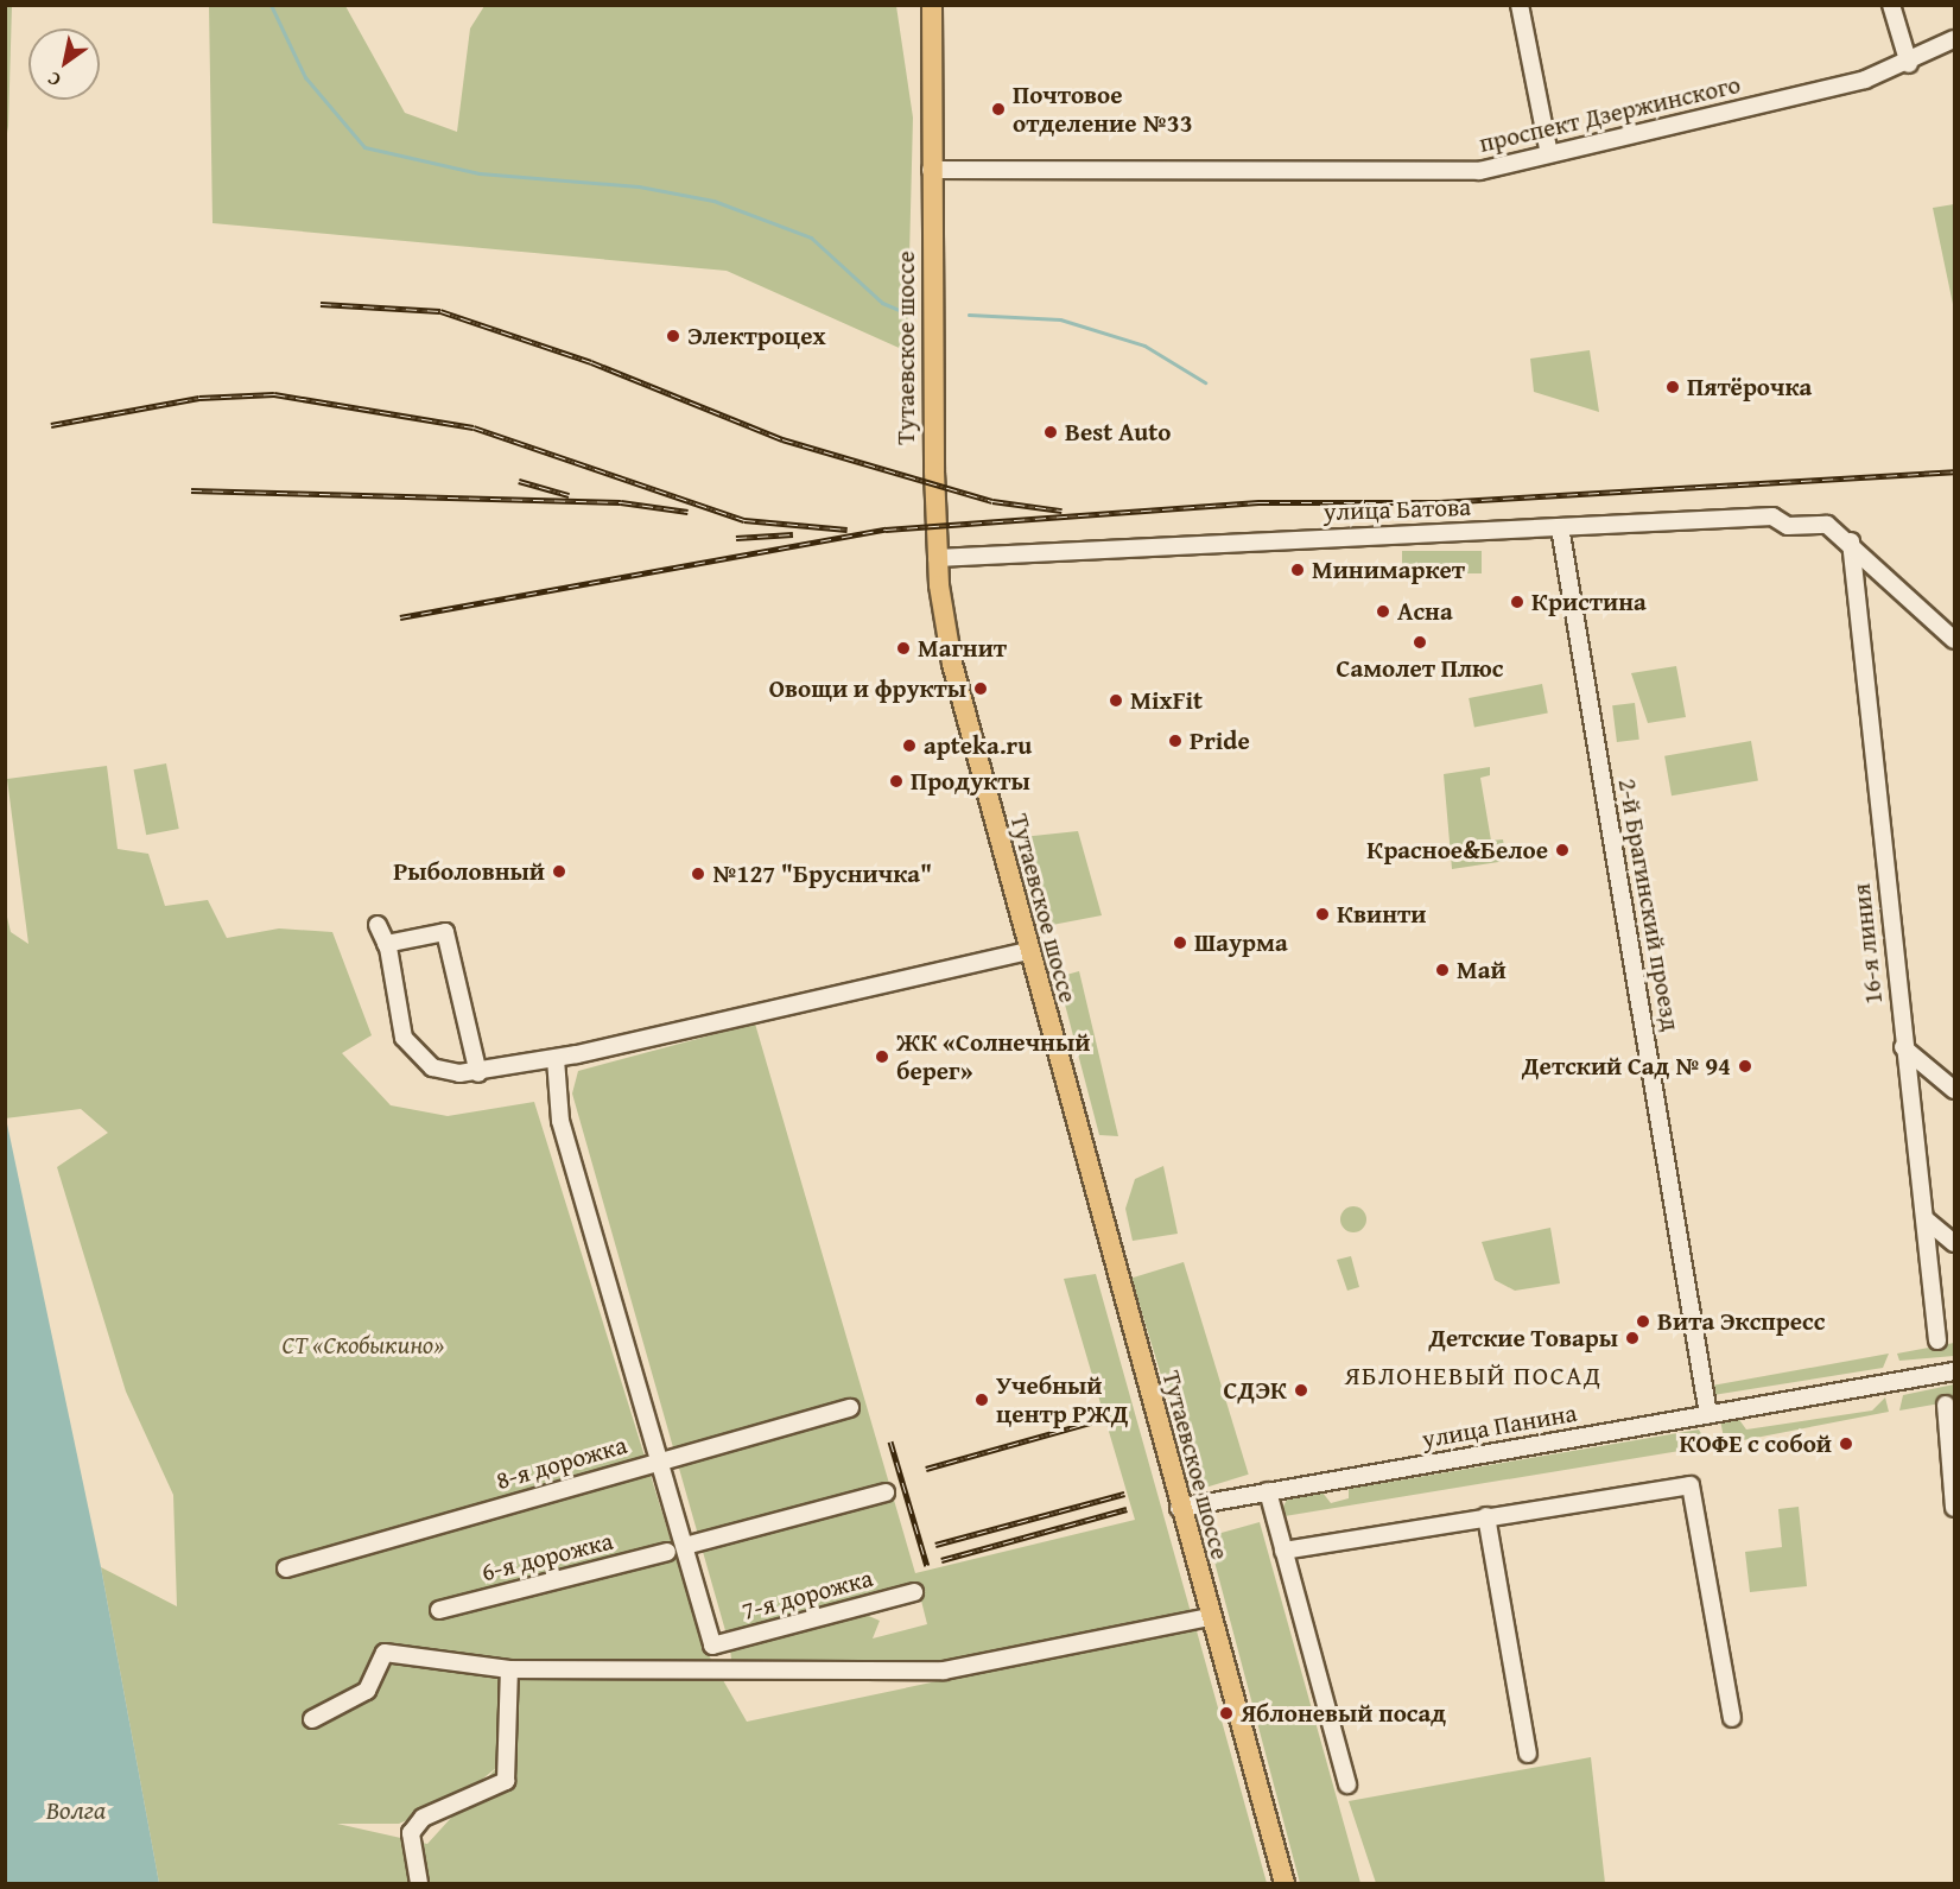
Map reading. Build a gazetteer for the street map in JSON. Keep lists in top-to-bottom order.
{
  "streets": {
    "main road": ["Тутаевское шоссе"],
    "street": [
      "проспект Дзержинского",
      "улица Батова",
      "2-й Брагинский проезд",
      "16-я линия",
      "улица Панина",
      "8-я дорожка",
      "6-я дорожка",
      "7-я дорожка"
    ]
  },
  "crossings": [
    ["проспект Дзержинского", "Тутаевское шоссе"],
    ["Тутаевское шоссе", "улица Батова"],
    ["Тутаевское шоссе", "улица Панина"],
    ["улица Батова", "2-й Брагинский проезд"],
    ["улица Батова", "16-я линия"],
    ["2-й Брагинский проезд", "улица Панина"]
  ],
  "districts": ["ЯБЛОНЕВЫЙ ПОСАД"],
  "water": ["Волга"],
  "parks": ["СТ «Скобыкино»"],
  "places": [
    "Почтовое отделение №33",
    "Электроцех",
    "Пятёрочка",
    "Best Auto",
    "Минимаркет",
    "Кристина",
    "Асна",
    "Самолет Плюс",
    "Магнит",
    "Овощи и фрукты",
    "MixFit",
    "Pride",
    "apteka.ru",
    "Продукты",
    "Красное&Белое",
    "Рыболовный",
    "№127 \"Брусничка\"",
    "Квинти",
    "Шаурма",
    "Май",
    "ЖК «Солнечный берег»",
    "Детский Сад № 94",
    "Вита Экспресс",
    "Детские Товары",
    "СДЭК",
    "Учебный центр РЖД",
    "КОФЕ с собой",
    "Яблоневый посад"
  ],
  "north": "bottom left"
}
